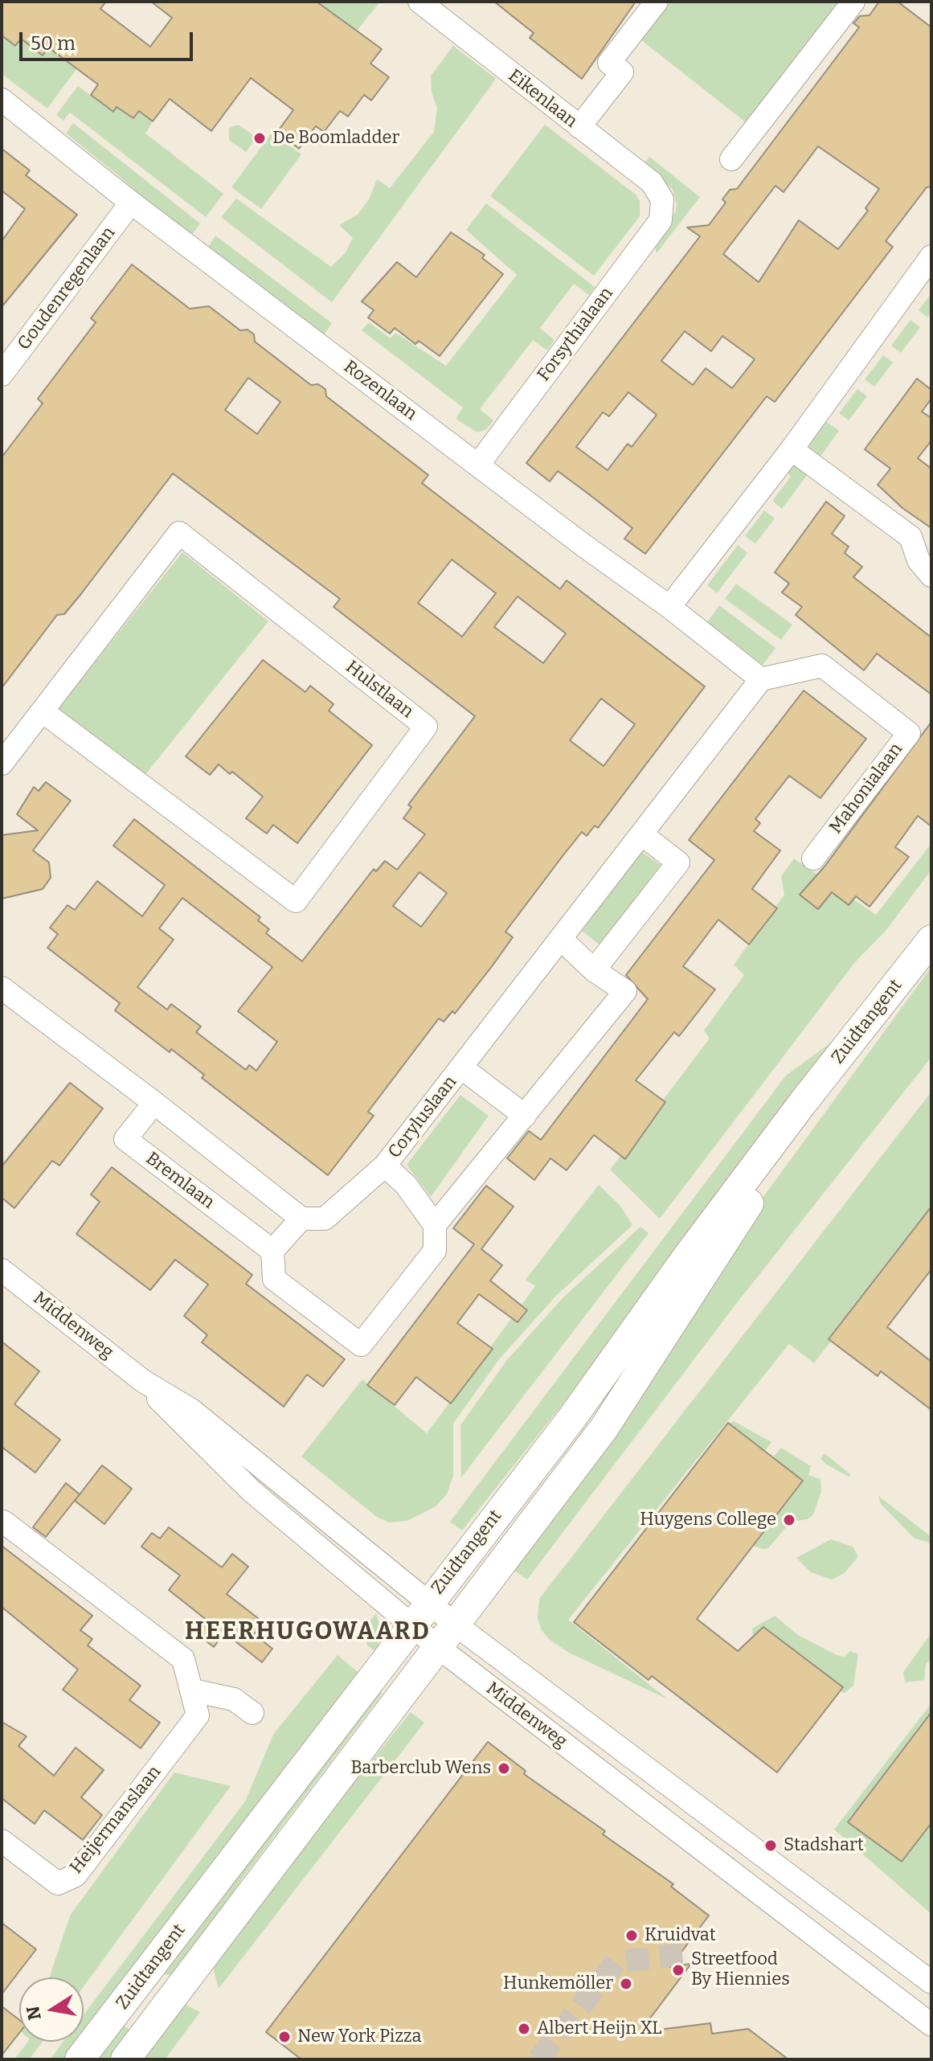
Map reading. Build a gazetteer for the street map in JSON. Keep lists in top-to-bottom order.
{
  "streets": {
    "main road": ["Zuidtangent"],
    "street": [
      "Eikenlaan",
      "Goudenregenlaan",
      "Forsythialaan",
      "Rozenlaan",
      "Hulstlaan",
      "Mahonialaan",
      "Coryluslaan",
      "Bremlaan",
      "Middenweg",
      "Heijermanslaan"
    ]
  },
  "crossings": [
    ["Eikenlaan", "Forsythialaan"],
    ["Goudenregenlaan", "Rozenlaan"],
    ["Forsythialaan", "Rozenlaan"],
    ["Rozenlaan", "Mahonialaan"],
    ["Rozenlaan", "Coryluslaan"],
    ["Mahonialaan", "Coryluslaan"],
    ["Zuidtangent", "Middenweg"]
  ],
  "districts": ["HEERHUGOWAARD"],
  "places": [
    "De Boomladder",
    "Huygens College",
    "Barberclub Wens",
    "Stadshart",
    "Kruidvat",
    "Streetfood By Hiennies",
    "Hunkemöller",
    "Albert Heijn XL",
    "New York Pizza"
  ],
  "scale_bar": "50 m",
  "north": "left"
}
